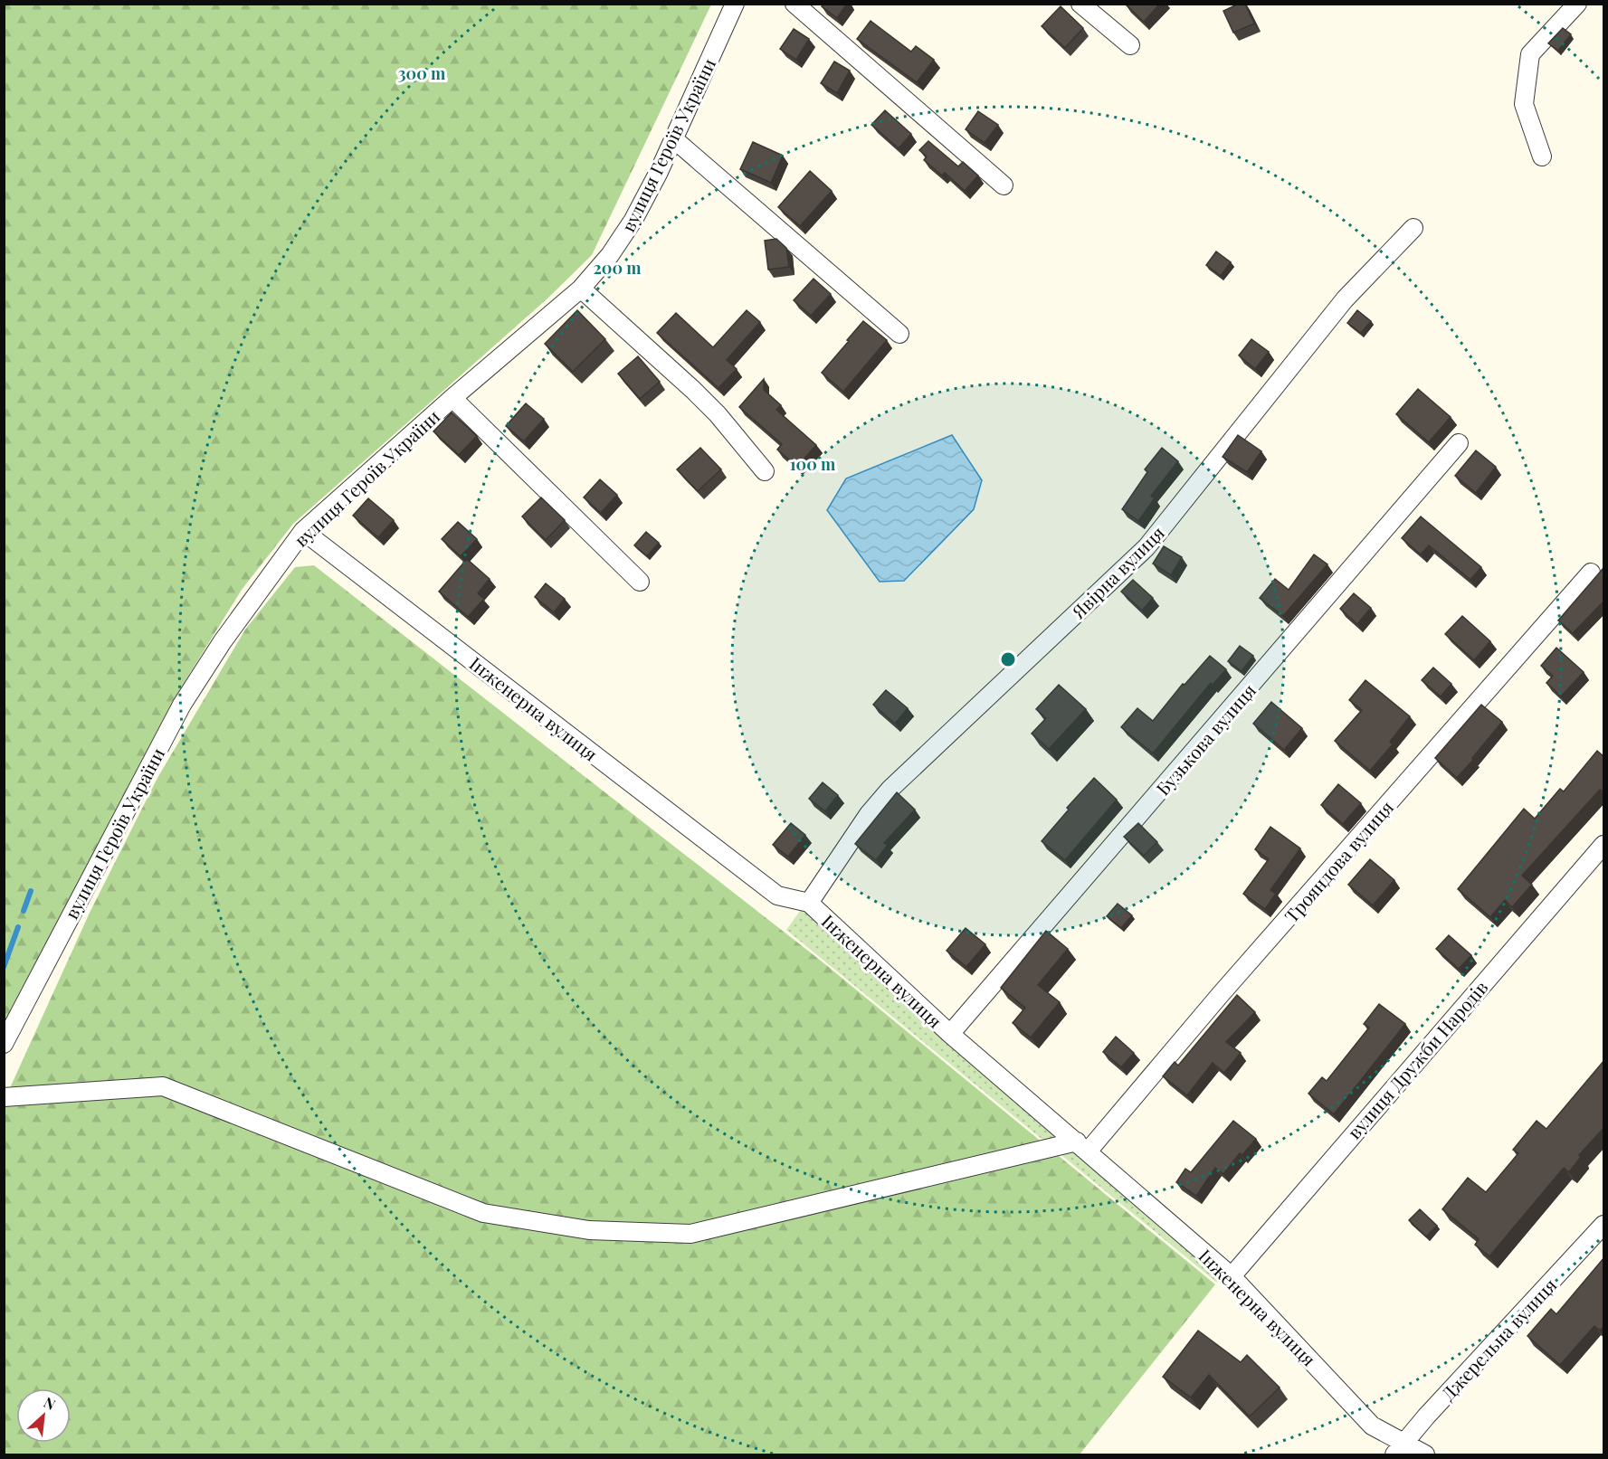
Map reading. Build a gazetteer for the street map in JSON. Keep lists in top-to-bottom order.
{
  "streets": {
    "street": [
      "вулиця Героїв України",
      "Явірна вулиця",
      "Інженерна вулиця",
      "Бузькова вулиця",
      "Трояндова вулиця",
      "вулиця Дружби Народів",
      "Джерельна вулиця"
    ]
  },
  "crossings": [
    ["вулиця Героїв України", "Інженерна вулиця"],
    ["Явірна вулиця", "Інженерна вулиця"],
    ["Інженерна вулиця", "Бузькова вулиця"],
    ["Інженерна вулиця", "Трояндова вулиця"],
    ["Інженерна вулиця", "вулиця Дружби Народів"],
    ["Інженерна вулиця", "Джерельна вулиця"]
  ],
  "north": "top right",
  "rings": ["300 m", "200 m", "100 m"]
}
